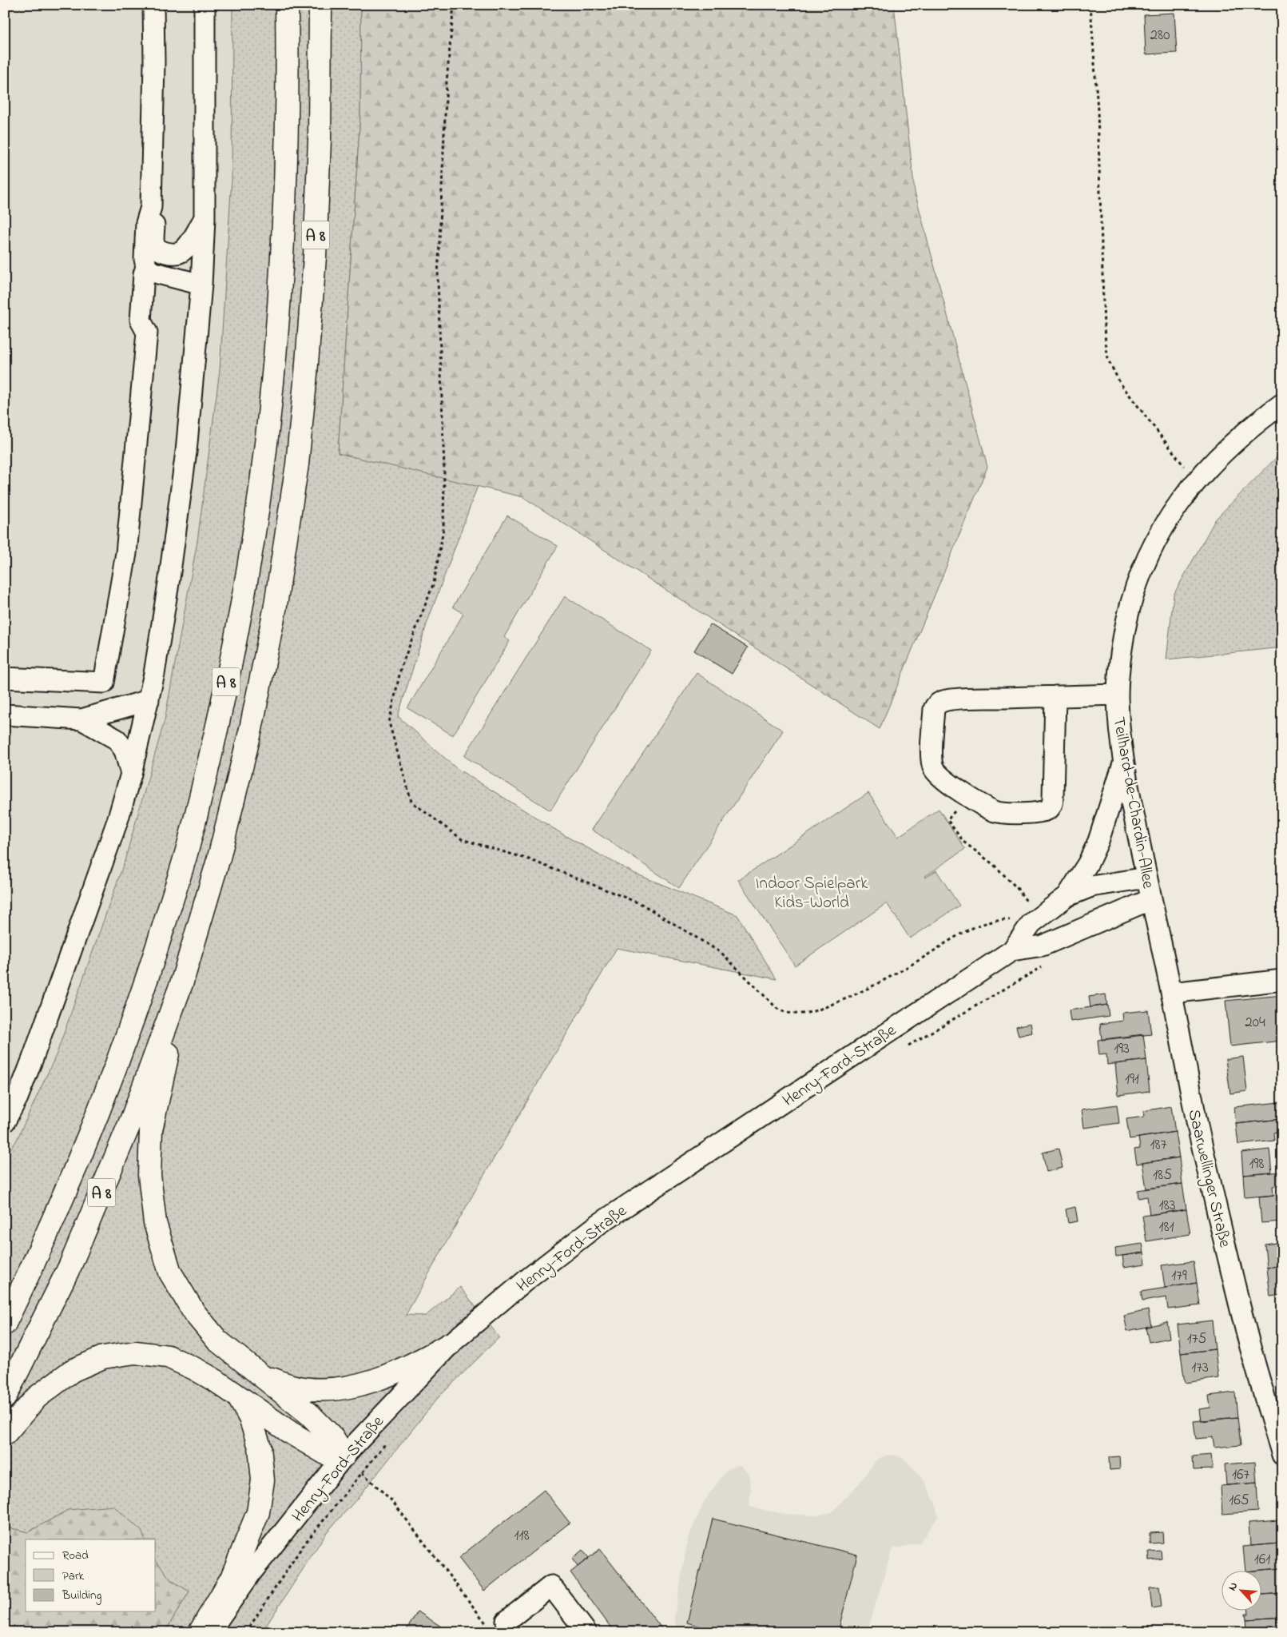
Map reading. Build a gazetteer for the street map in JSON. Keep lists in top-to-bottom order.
{
  "streets": {
    "highway": ["A 8"],
    "street": ["Teilhard-de-Chardin-Allee", "Henry-Ford-Straße", "Saarwellinger Straße"]
  },
  "crossings": [
    ["Teilhard-de-Chardin-Allee", "Henry-Ford-Straße"],
    ["Teilhard-de-Chardin-Allee", "Saarwellinger Straße"],
    ["Henry-Ford-Straße", "Saarwellinger Straße"]
  ],
  "parks": ["Indoor Spielpark Kids-World"],
  "house_numbers": [
    "280",
    "204",
    "193",
    "191",
    "187",
    "198",
    "185",
    "183",
    "181",
    "179",
    "175",
    "173",
    "167",
    "165",
    "118",
    "161"
  ],
  "legend": ["Road", "Park", "Building"],
  "north": "top left"
}
